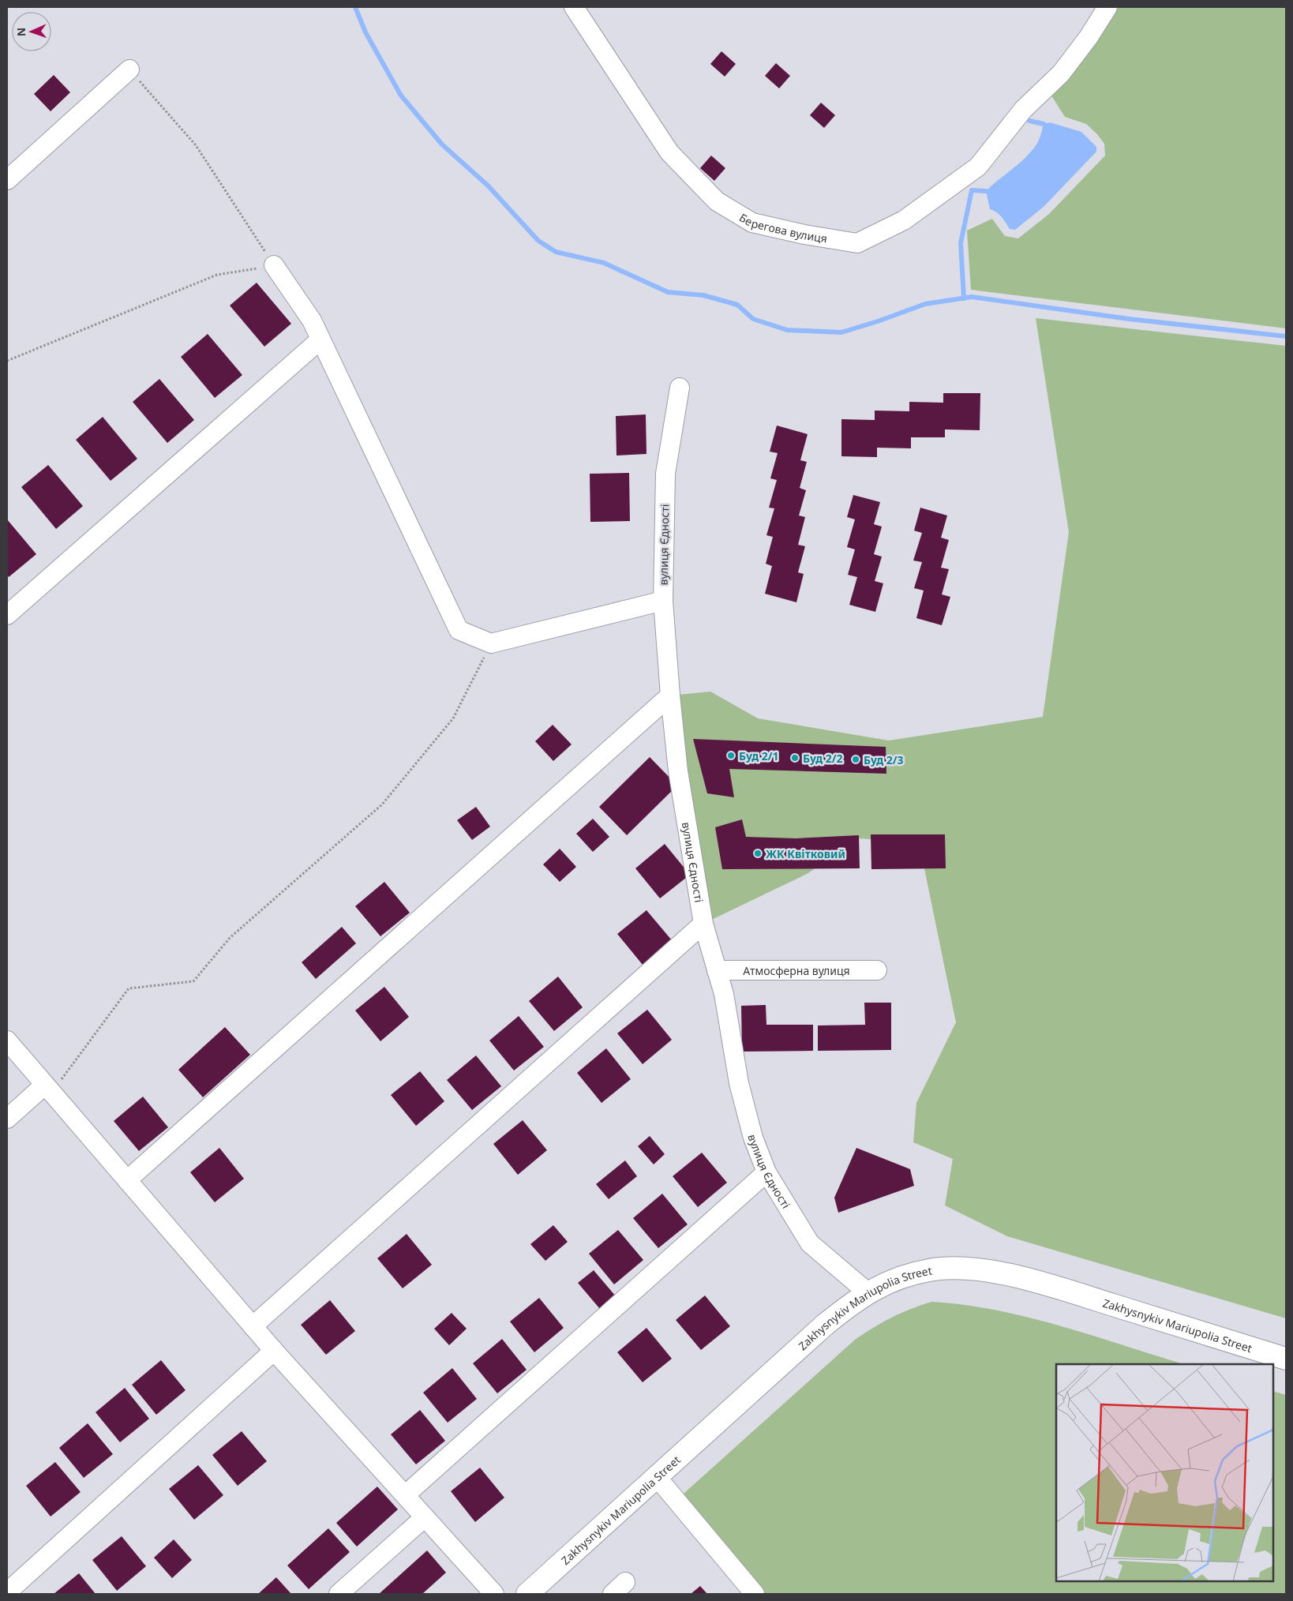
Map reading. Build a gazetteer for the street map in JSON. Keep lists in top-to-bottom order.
{
  "streets": {
    "main road": ["Zakhysnykiv Mariupolia Street"],
    "street": ["Берегова вулиця", "вулиця Єдності", "Атмосферна вулиця"]
  },
  "crossings": [
    ["вулиця Єдності", "Атмосферна вулиця"],
    ["вулиця Єдності", "Zakhysnykiv Mariupolia Street"]
  ],
  "places": [
    "Буд 2/1",
    "Буд 2/2",
    "Буд 2/3",
    "ЖК Квітковий"
  ],
  "north": "left"
}
